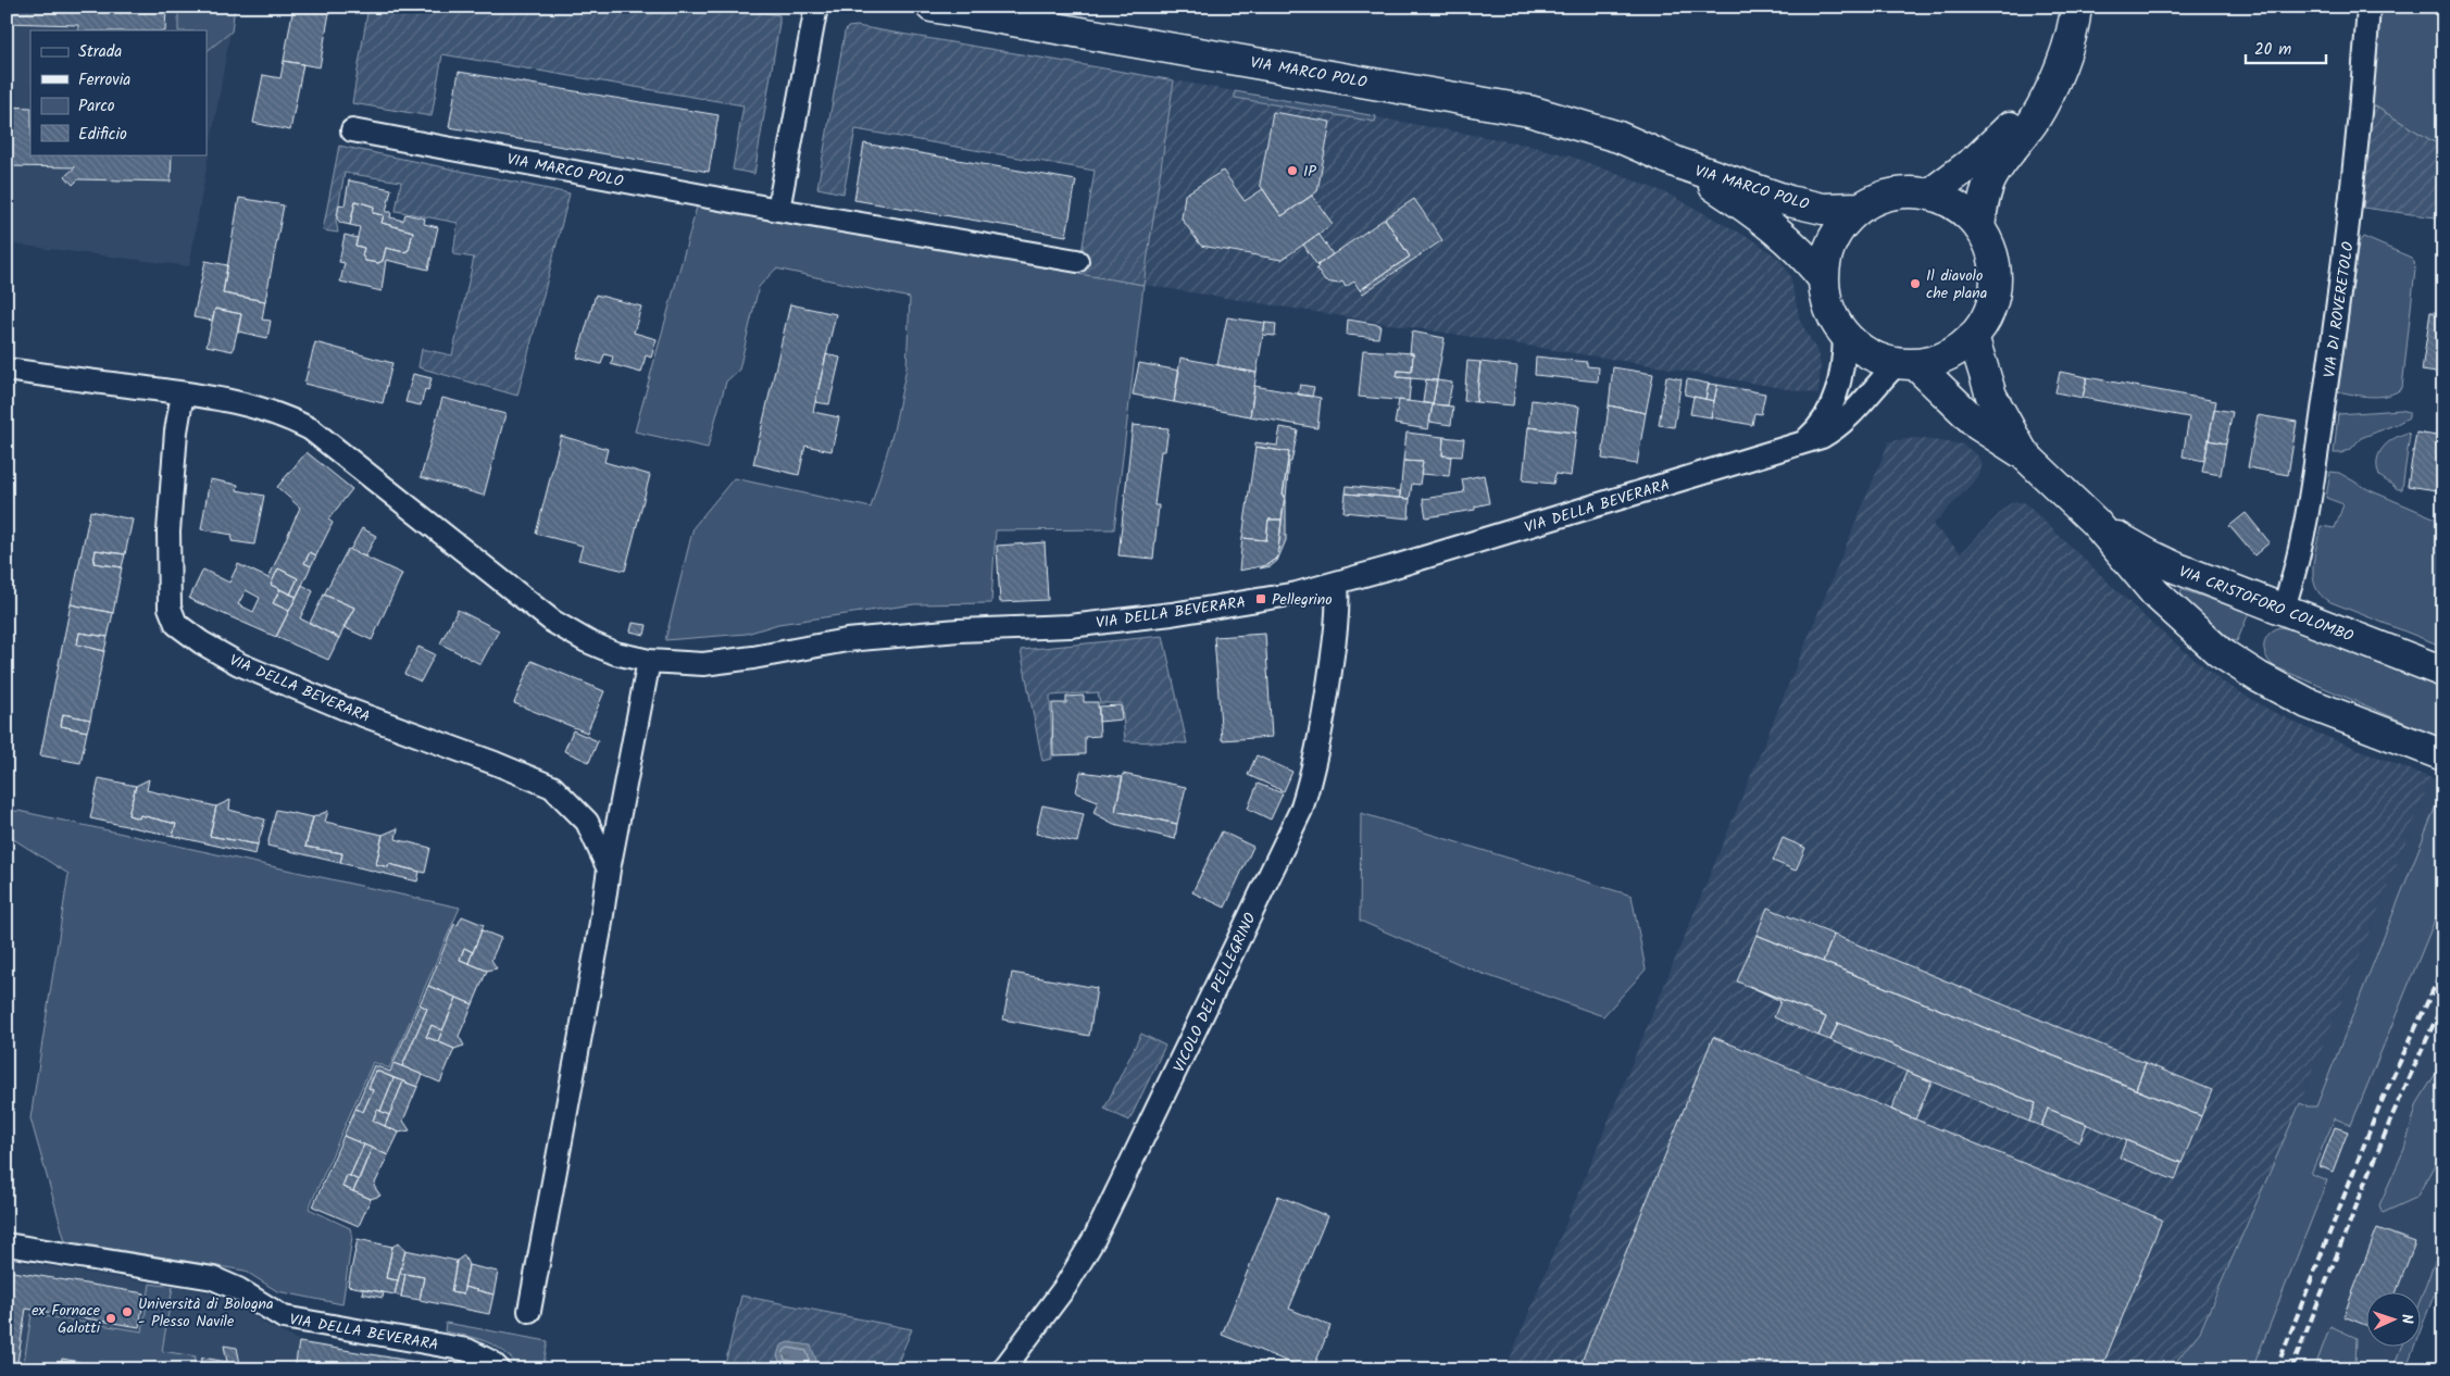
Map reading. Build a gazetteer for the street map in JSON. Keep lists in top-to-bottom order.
{
  "streets": {
    "main road": ["VIA MARCO POLO", "VIA CRISTOFORO COLOMBO"],
    "street": ["VIA DI ROVERETOLO", "VIA DELLA BEVERARA", "VICOLO DEL PELLEGRINO"]
  },
  "crossings": [
    ["VIA MARCO POLO", "VIA DELLA BEVERARA"],
    ["VIA MARCO POLO", "VIA CRISTOFORO COLOMBO"],
    ["VIA DI ROVERETOLO", "VIA CRISTOFORO COLOMBO"],
    ["VIA DELLA BEVERARA", "VIA CRISTOFORO COLOMBO"],
    ["VIA DELLA BEVERARA", "VICOLO DEL PELLEGRINO"]
  ],
  "places": {
    "other": [
      "IP",
      "Il diavolo che plana",
      "Università di Bologna - Plesso Navile",
      "ex Fornace Galotti"
    ],
    "transit": ["Pellegrino"]
  },
  "legend": [
    "Strada",
    "Ferrovia",
    "Parco",
    "Edificio"
  ],
  "scale_bar": "20 m",
  "north": "right"
}
